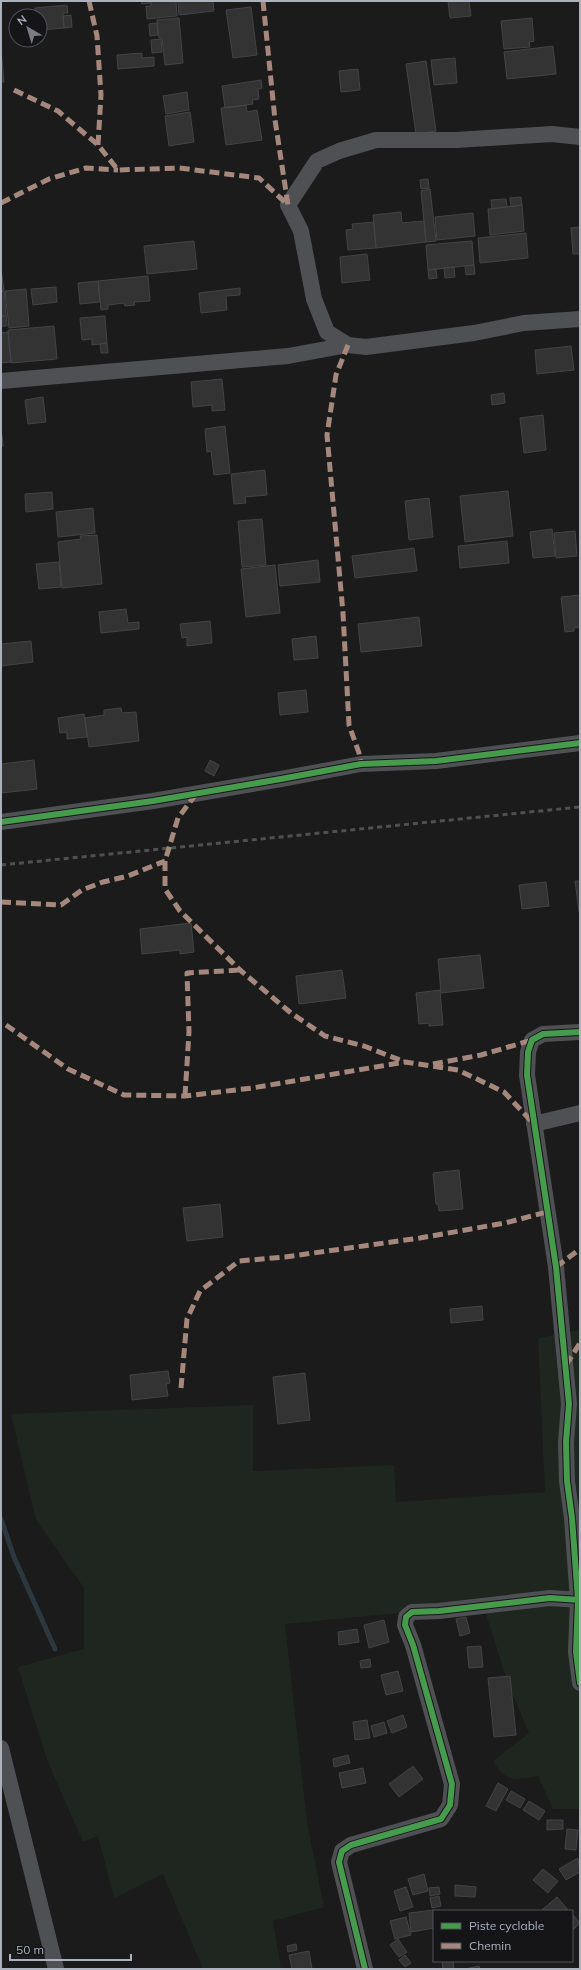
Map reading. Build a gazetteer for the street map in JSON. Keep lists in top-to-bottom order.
{
  "legend": ["Piste cyclable", "Chemin"],
  "scale_bar": "50 m",
  "north": "top left"
}
